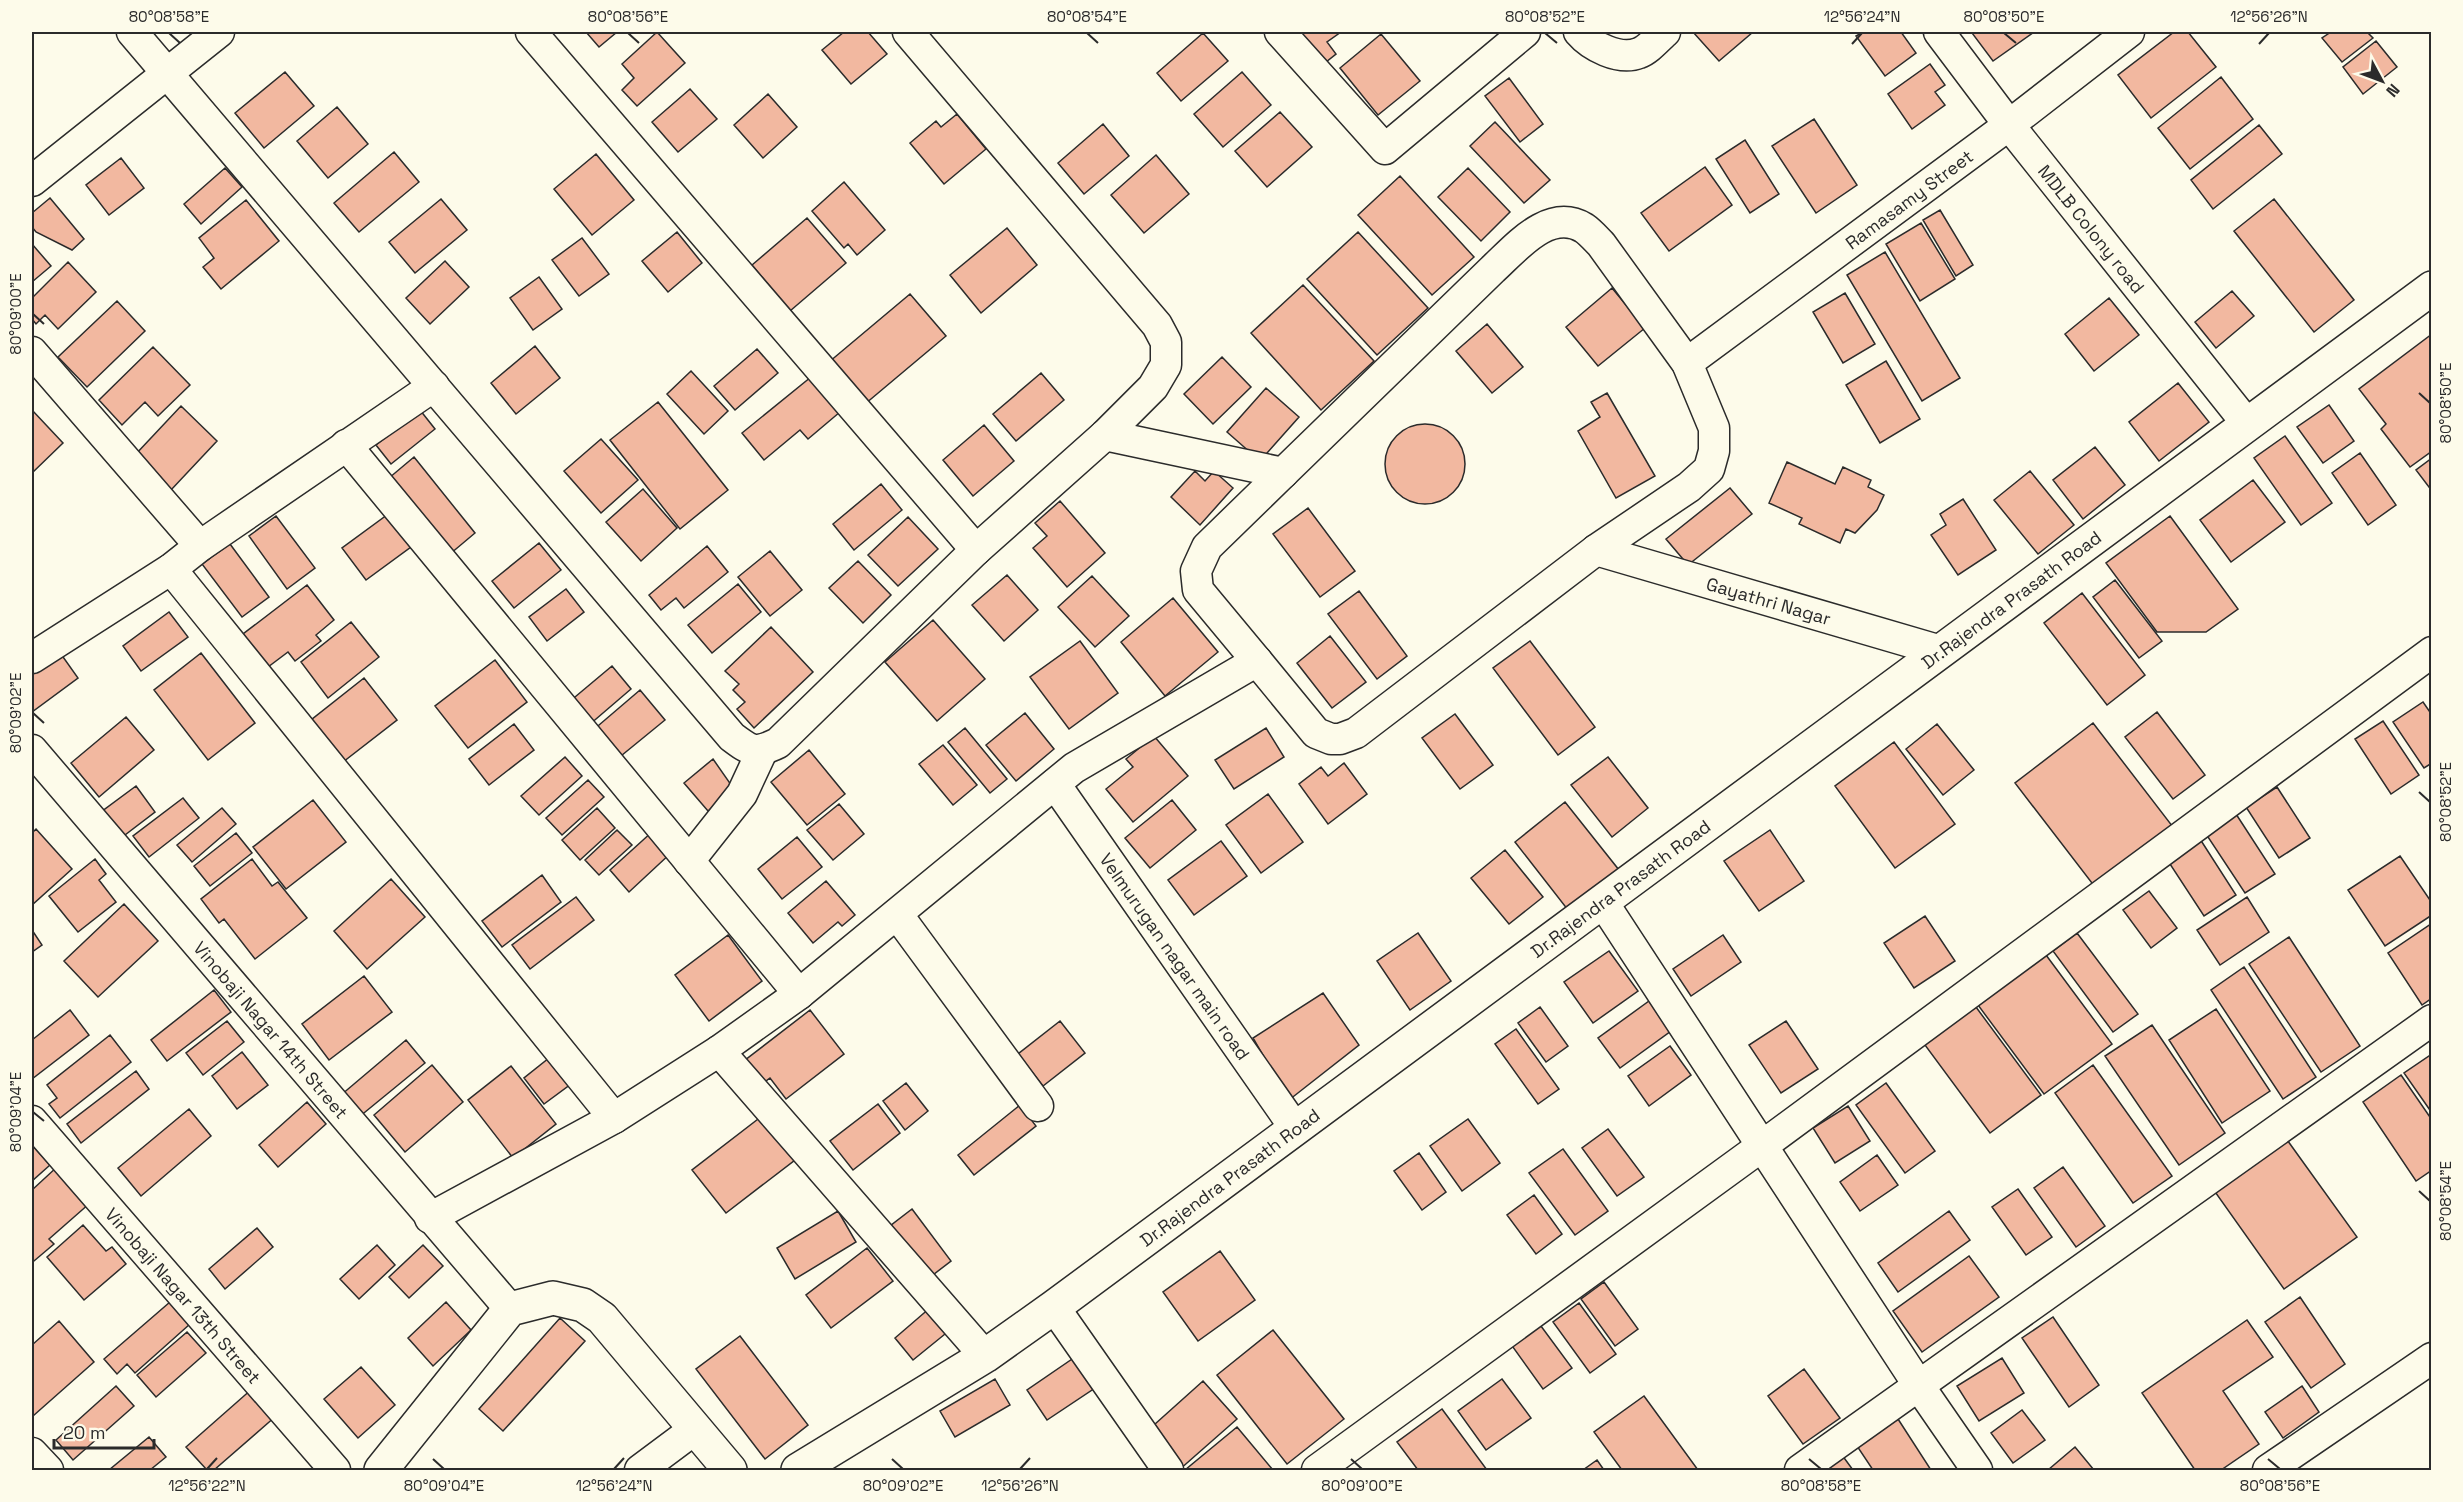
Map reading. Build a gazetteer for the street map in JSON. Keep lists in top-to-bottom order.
{
  "streets": {
    "street": [
      "Ramasamy Street",
      "MDLB Colony road",
      "Dr.Rajendra Prasath Road",
      "Gayathri Nagar",
      "Velmurugan nagar main road",
      "Vinobaji Nagar 14th Street",
      "Vinobaji Nagar 13th Street"
    ]
  },
  "crossings": [
    ["Ramasamy Street", "MDLB Colony road"],
    ["MDLB Colony road", "Dr.Rajendra Prasath Road"],
    ["Dr.Rajendra Prasath Road", "Gayathri Nagar"],
    ["Dr.Rajendra Prasath Road", "Velmurugan nagar main road"]
  ],
  "scale_bar": "20 m",
  "north": "bottom right",
  "coordinates": [
    "80°08'58\"E",
    "80°08'56\"E",
    "80°08'54\"E",
    "80°08'52\"E",
    "12°56'24\"N",
    "80°08'50\"E",
    "12°56'26\"N",
    "80°09'00\"E",
    "80°09'02\"E",
    "80°09'04\"E",
    "12°56'22\"N"
  ]
}
